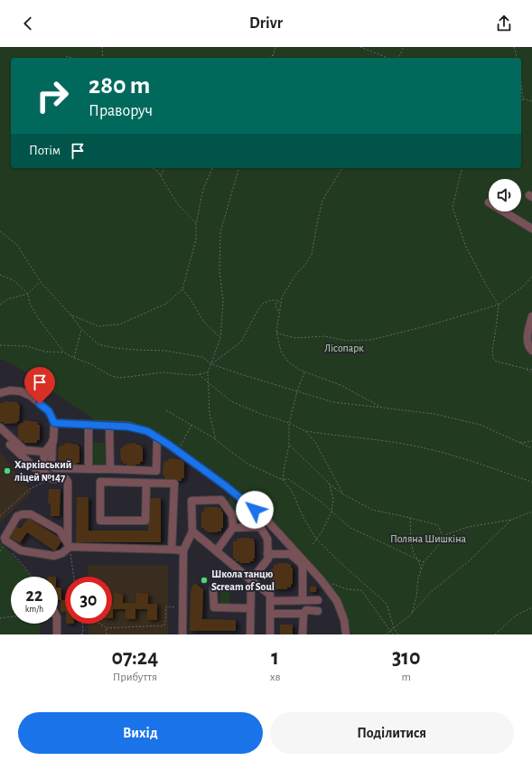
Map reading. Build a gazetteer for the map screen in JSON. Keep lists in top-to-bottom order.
{
  "parks": ["Лісопарк", "Поляна Шишкіна"],
  "places": ["Харківський ліцей №147", "Школа танцю Scream of Soul"],
  "page": {
    "header": "Drivr",
    "turn": ["280 m", "Праворуч"],
    "then": "Потім",
    "speed": "22 km/h",
    "limit": "30",
    "eta": [
      "07:24",
      "Прибуття",
      "1",
      "хв",
      "310",
      "m"
    ],
    "buttons": ["Вихід", "Поділитися"]
  }
}
